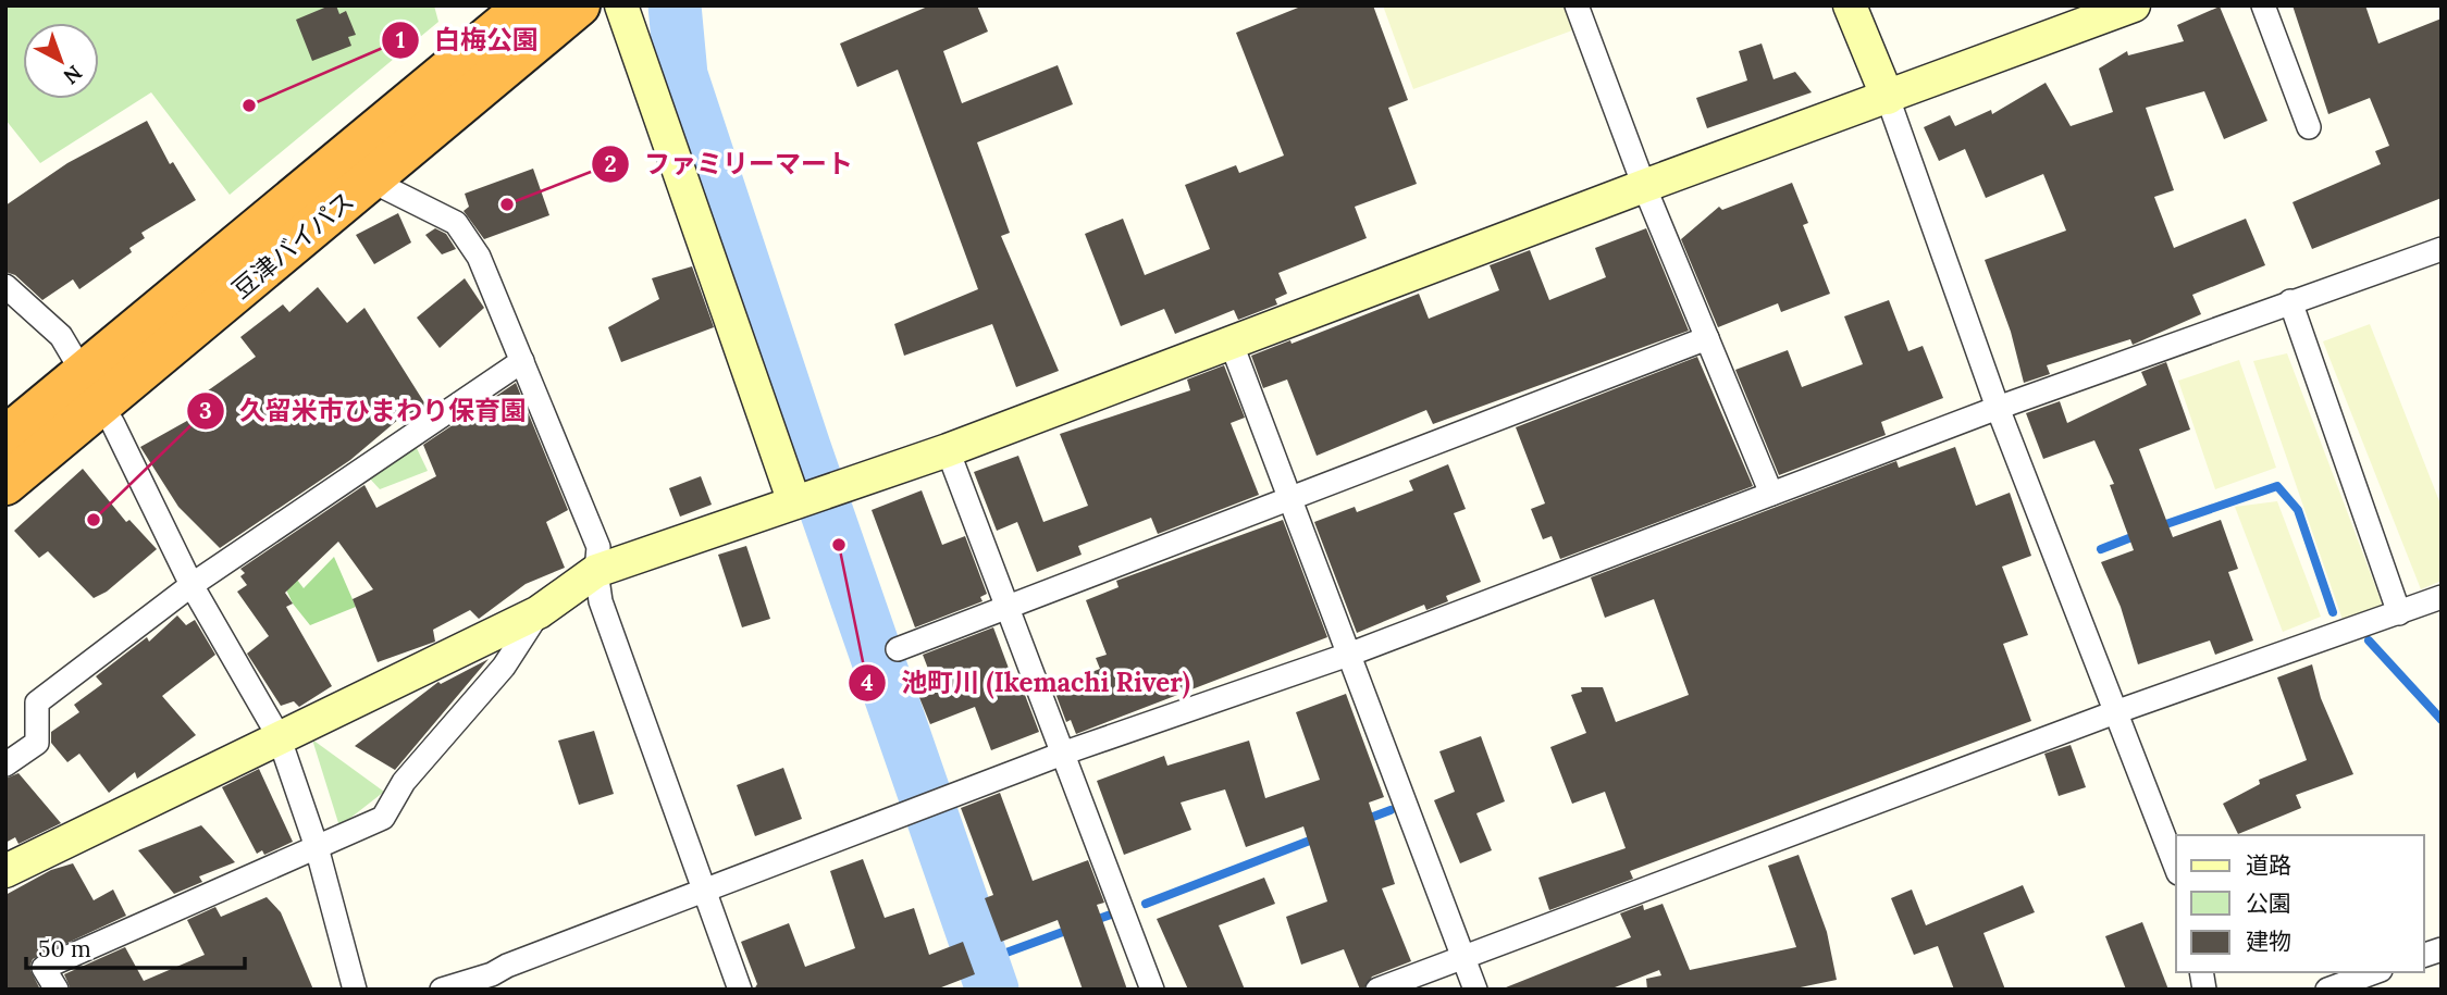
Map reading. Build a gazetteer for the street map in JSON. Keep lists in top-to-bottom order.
{
  "streets": {
    "highway": ["豆津バイパス"]
  },
  "places": [
    "白梅公園",
    "ファミリーマート",
    "久留米市ひまわり保育園",
    "池町川 (Ikemachi River)"
  ],
  "legend": ["道路", "公園", "建物"],
  "scale_bar": "50 m",
  "north": "bottom right"
}
